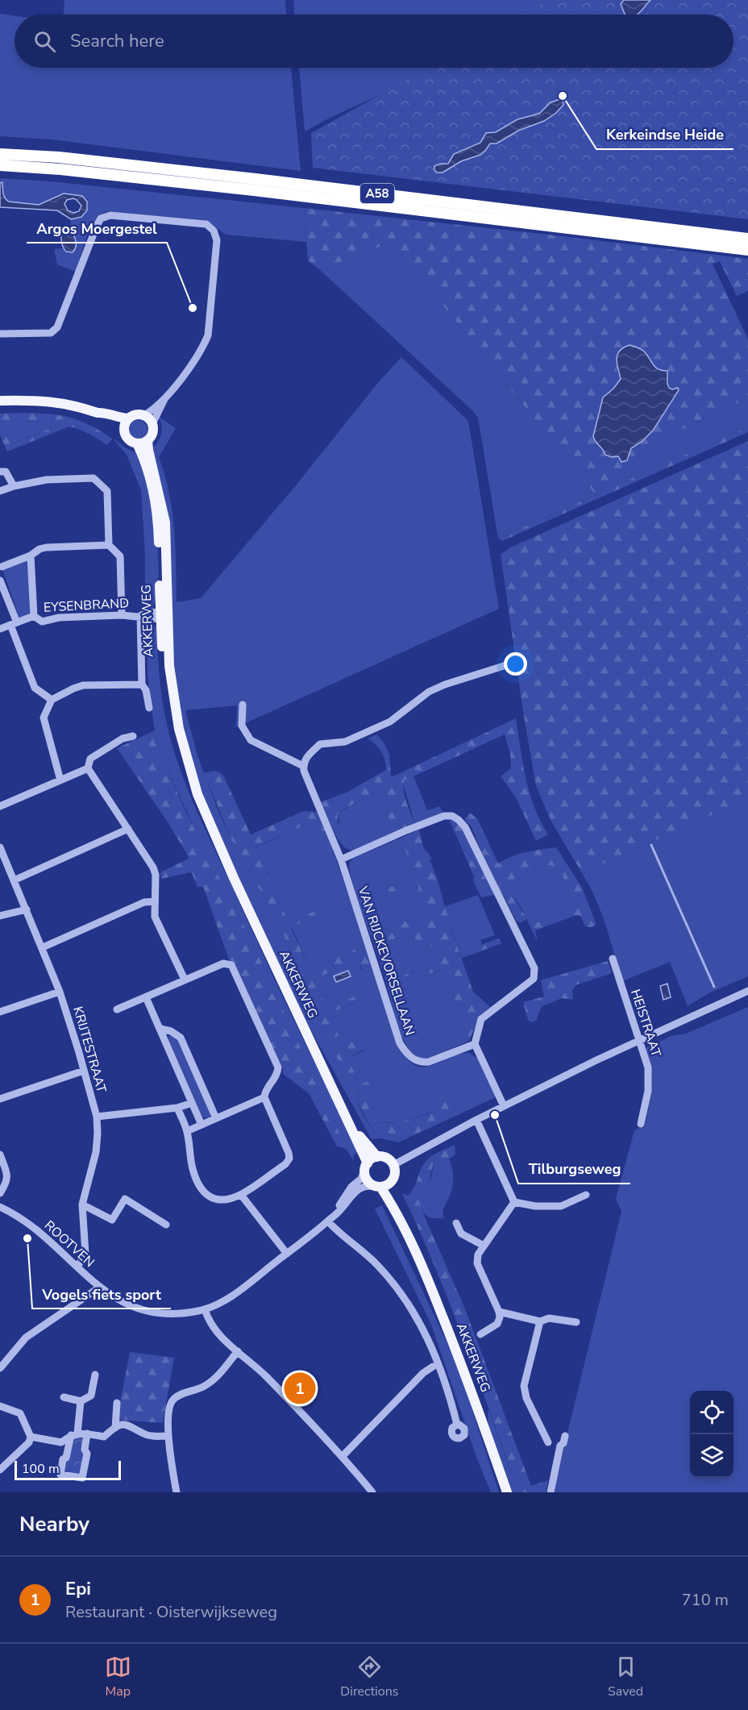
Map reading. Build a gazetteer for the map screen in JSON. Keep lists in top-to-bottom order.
{
  "streets": {
    "highway": ["A58"],
    "main road": ["AKKERWEG"],
    "street": [
      "EYSENBRAND",
      "VAN RIJCKEVORSELLAAN",
      "HEISTRAAT",
      "KRIJTESTRAAT",
      "ROOTVEN"
    ]
  },
  "crossings": [
    ["EYSENBRAND", "AKKERWEG"],
    ["KRIJTESTRAAT", "ROOTVEN"]
  ],
  "places": [
    "Kerkeindse Heide",
    "Argos Moergestel",
    "Tilburgseweg",
    "Vogels fiets sport"
  ],
  "scale_bar": "100 m",
  "page": {
    "search": "Search here",
    "pins": "1",
    "scale": "100 m",
    "heading": "Nearby",
    "list": [
      {
        "mark": "1",
        "name": "Epi",
        "note": "Restaurant · Oisterwijkseweg",
        "value": "710 m"
      }
    ],
    "nav": ["Map", "Directions", "Saved"]
  }
}
